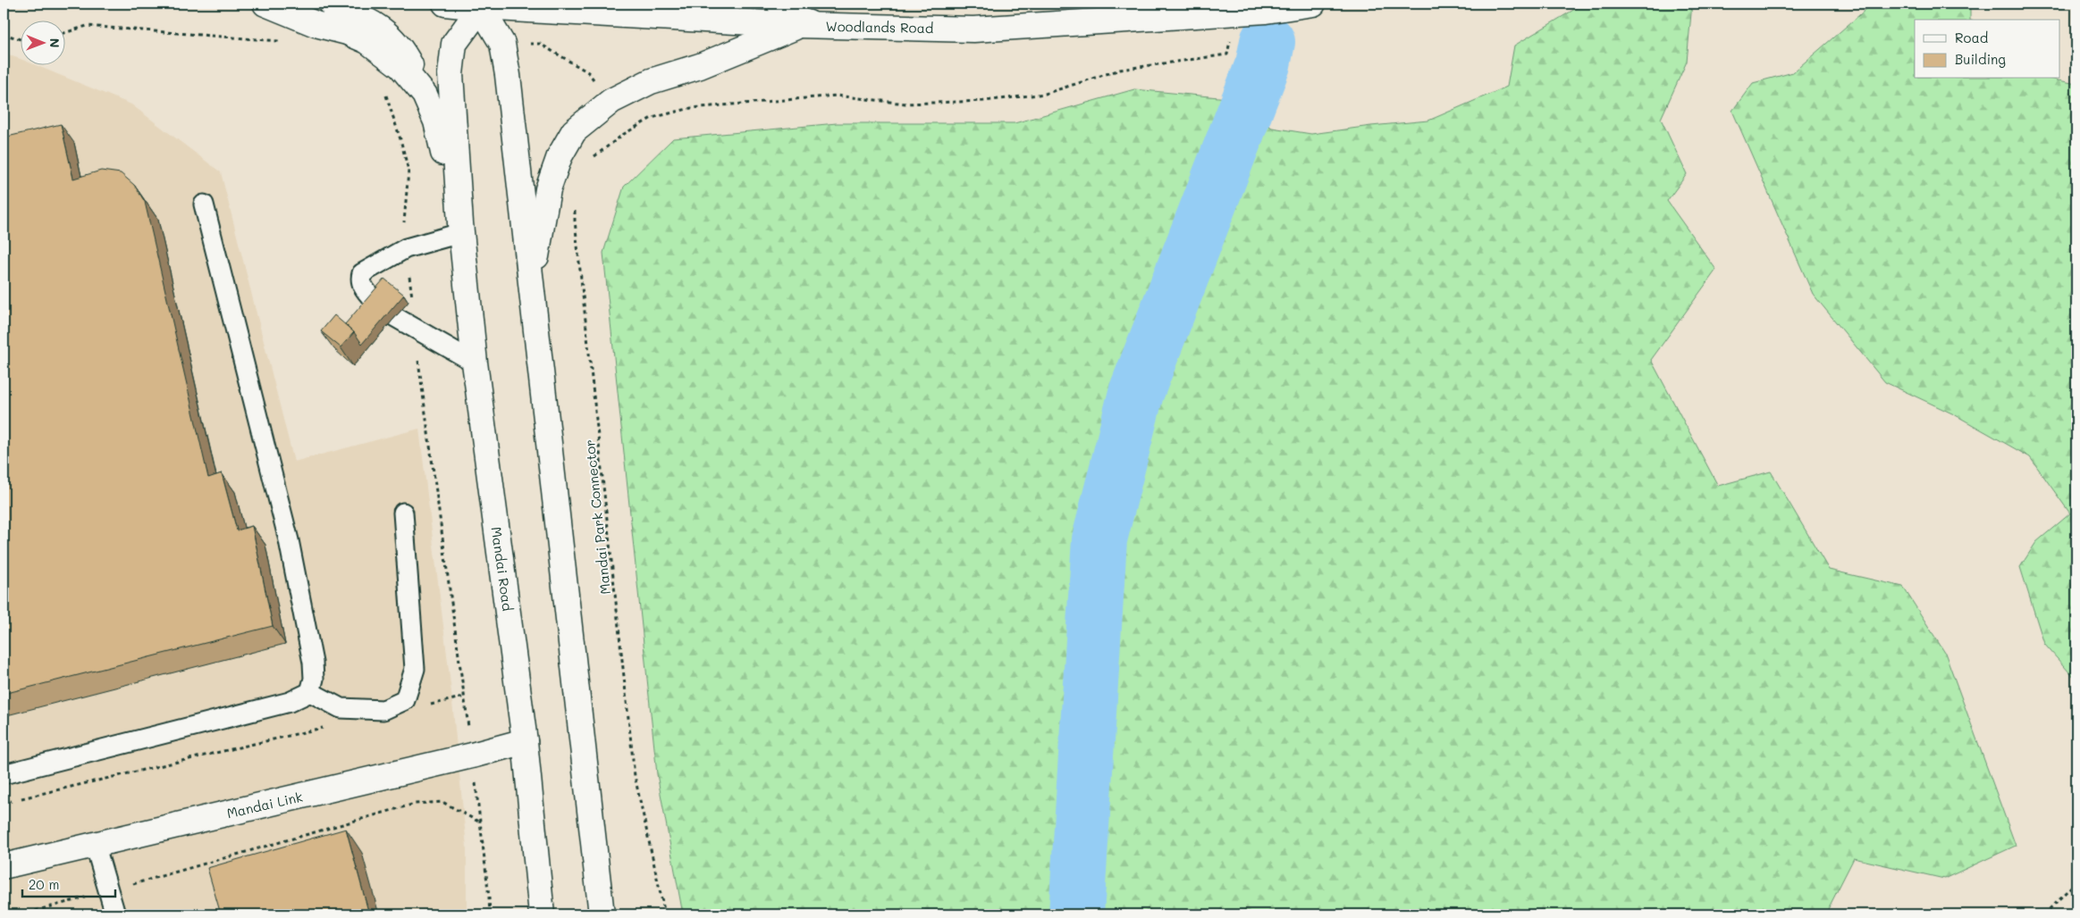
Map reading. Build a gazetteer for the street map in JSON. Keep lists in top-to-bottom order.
{
  "streets": {
    "main road": ["Woodlands Road", "Mandai Road", "Mandai Link"],
    "path": ["Mandai Park Connector"]
  },
  "crossings": [
    ["Mandai Road", "Mandai Link"]
  ],
  "legend": ["Road", "Building"],
  "scale_bar": "20 m",
  "north": "right"
}
